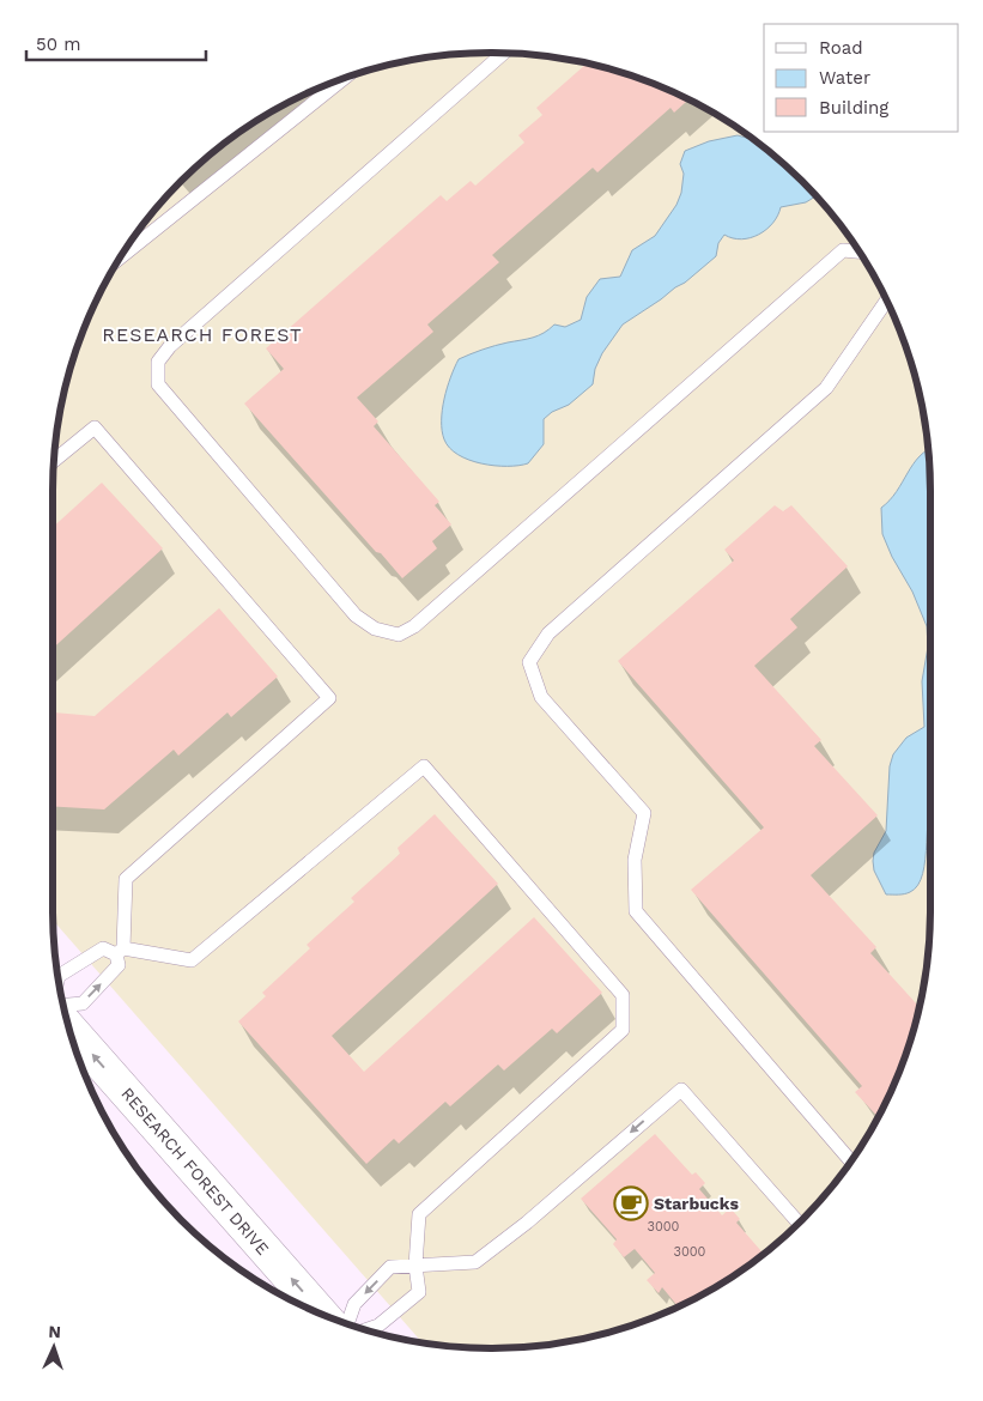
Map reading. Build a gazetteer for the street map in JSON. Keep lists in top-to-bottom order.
{
  "streets": {
    "main road": ["RESEARCH FOREST DRIVE"]
  },
  "one_way": ["RESEARCH FOREST DRIVE"],
  "districts": ["RESEARCH FOREST"],
  "places": {
    "cafe": ["Starbucks"]
  },
  "house_numbers": ["3000", "3000"],
  "legend": ["Road", "Water", "Building"],
  "scale_bar": "50 m",
  "north": "top"
}
